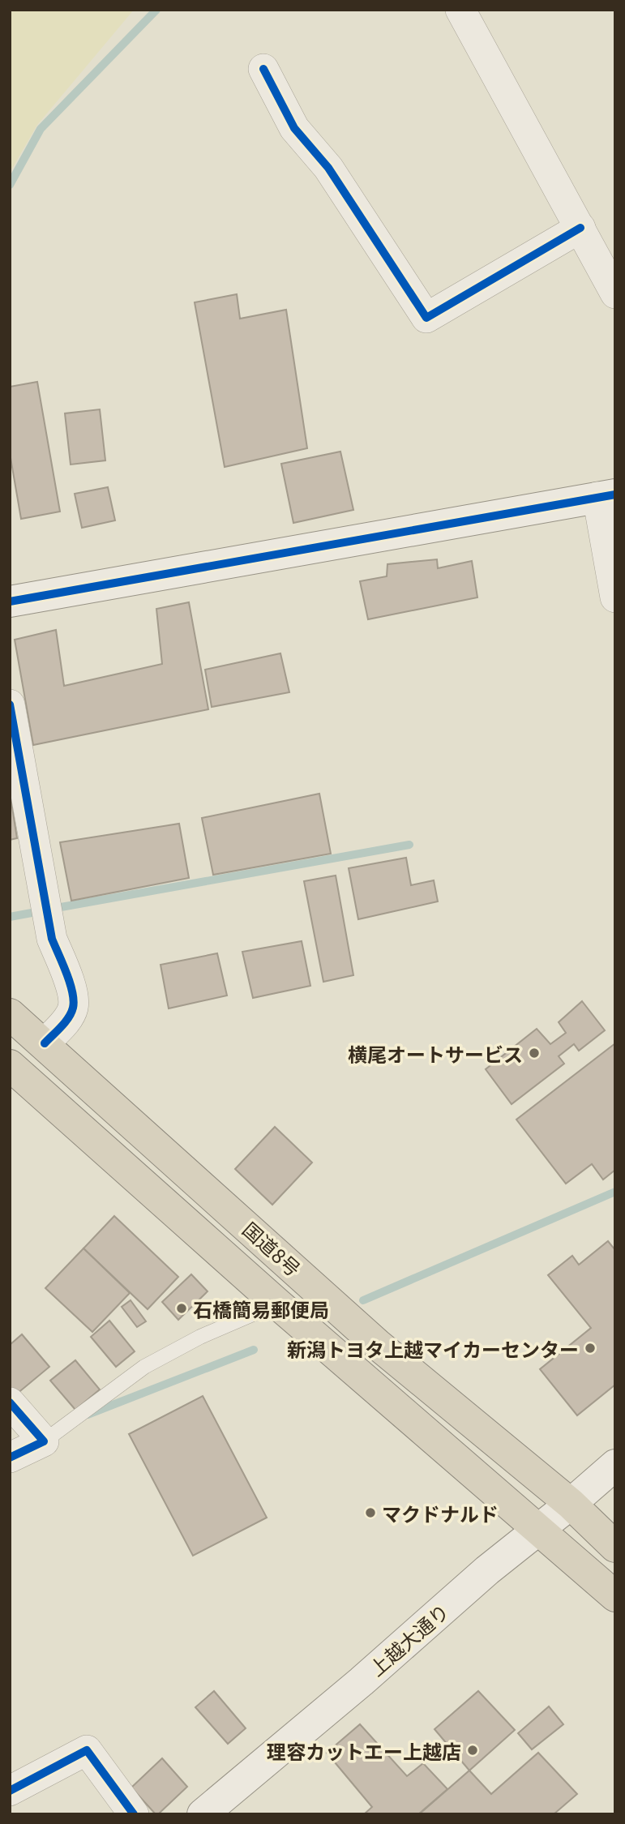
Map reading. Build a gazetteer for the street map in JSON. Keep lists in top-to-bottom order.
{
  "streets": {
    "highway": ["国道8号"],
    "street": ["上越大通り"]
  },
  "crossings": [
    ["国道8号", "上越大通り"]
  ],
  "places": [
    "横尾オートサービス",
    "石橋簡易郵便局",
    "新潟トヨタ上越マイカーセンター",
    "マクドナルド",
    "理容カットエー上越店"
  ]
}
